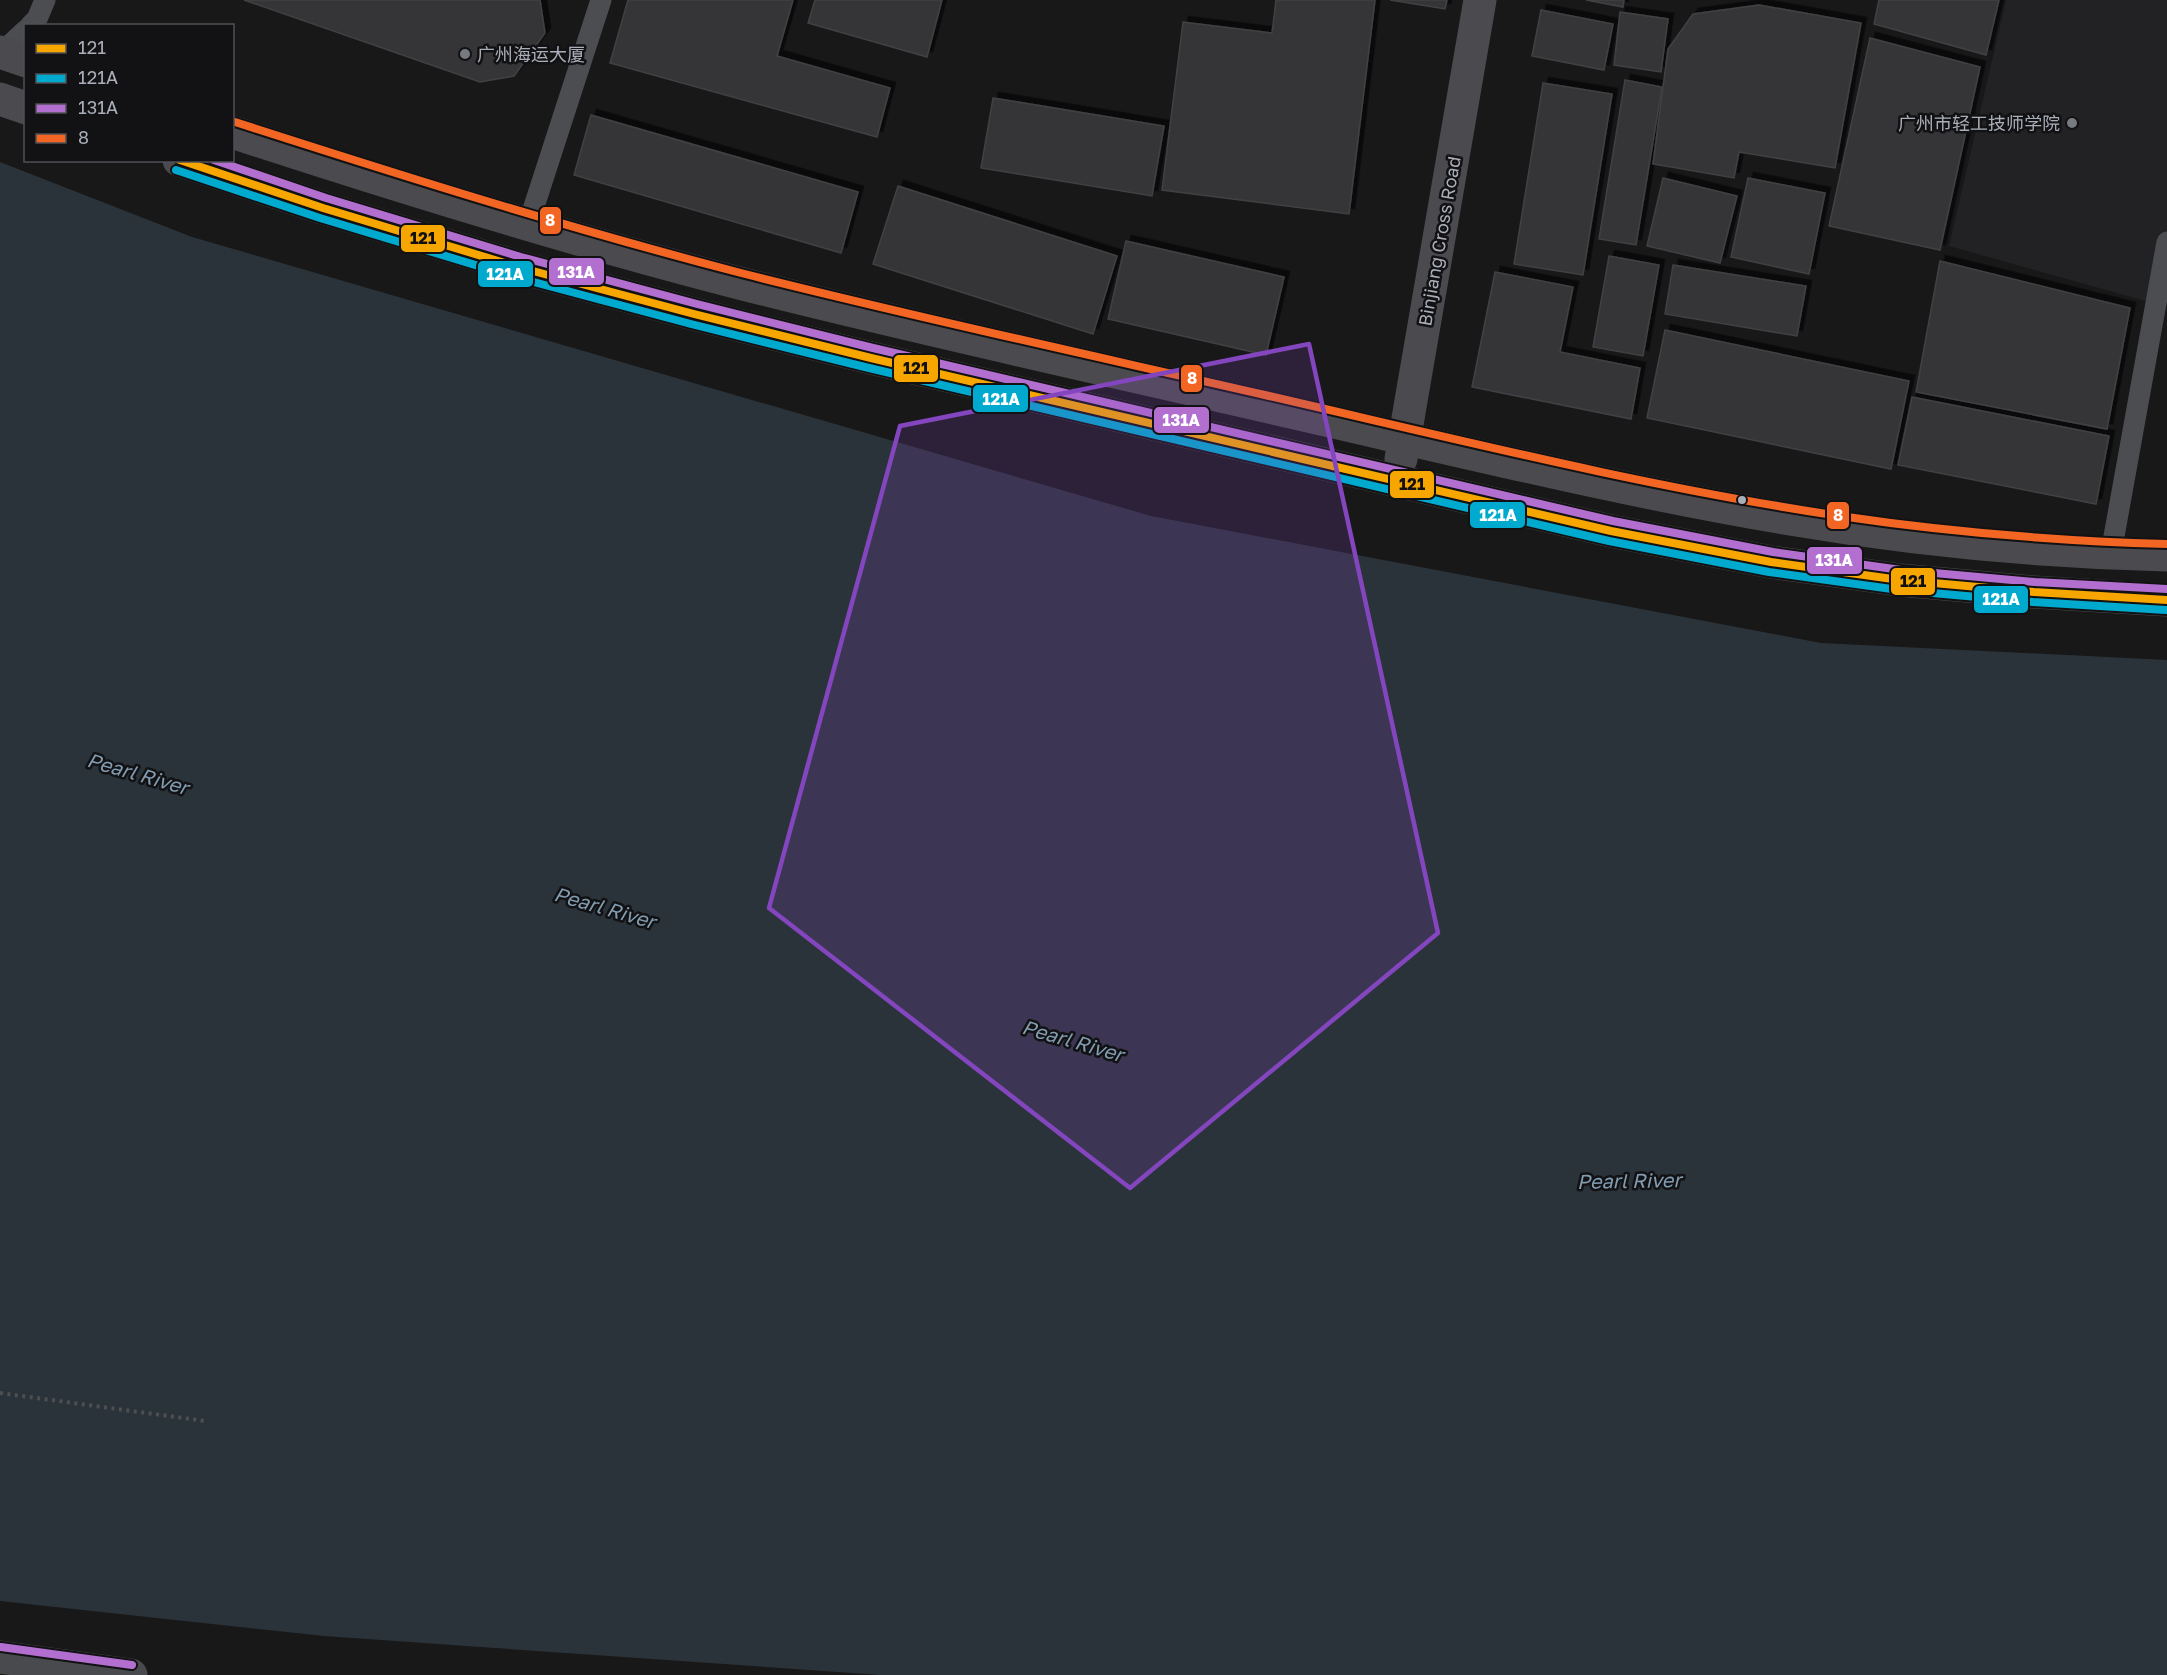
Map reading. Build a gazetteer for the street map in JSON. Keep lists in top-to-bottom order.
{
  "streets": {
    "main road": ["Binjiang Cross Road"]
  },
  "water": ["Pearl River"],
  "places": ["广州海运大厦", "广州市轻工技师学院"],
  "lines": [
    "transit line 8",
    "transit line 121",
    "transit line 131A",
    "transit line 121A"
  ],
  "legend": [
    "121",
    "121A",
    "131A",
    "8"
  ]
}
